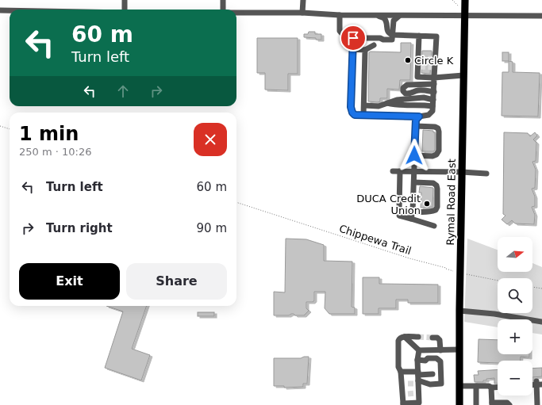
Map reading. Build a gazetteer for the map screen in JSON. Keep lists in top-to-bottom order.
{
  "streets": {
    "main road": ["Rymal Road East"],
    "path": ["Chippewa Trail"]
  },
  "crossings": [
    ["Rymal Road East", "Chippewa Trail"]
  ],
  "places": ["Circle K", "DUCA Credit Union"],
  "north": "right",
  "page": {
    "turn": ["60 m", "Turn left"],
    "heading": ["1 min", "250 m · 10:26"],
    "list": [
      {
        "name": "Turn left",
        "value": "60 m"
      },
      {
        "name": "Turn right",
        "value": "90 m"
      }
    ],
    "map_buttons": ["+", "−"],
    "buttons": ["Exit", "Share"]
  }
}
